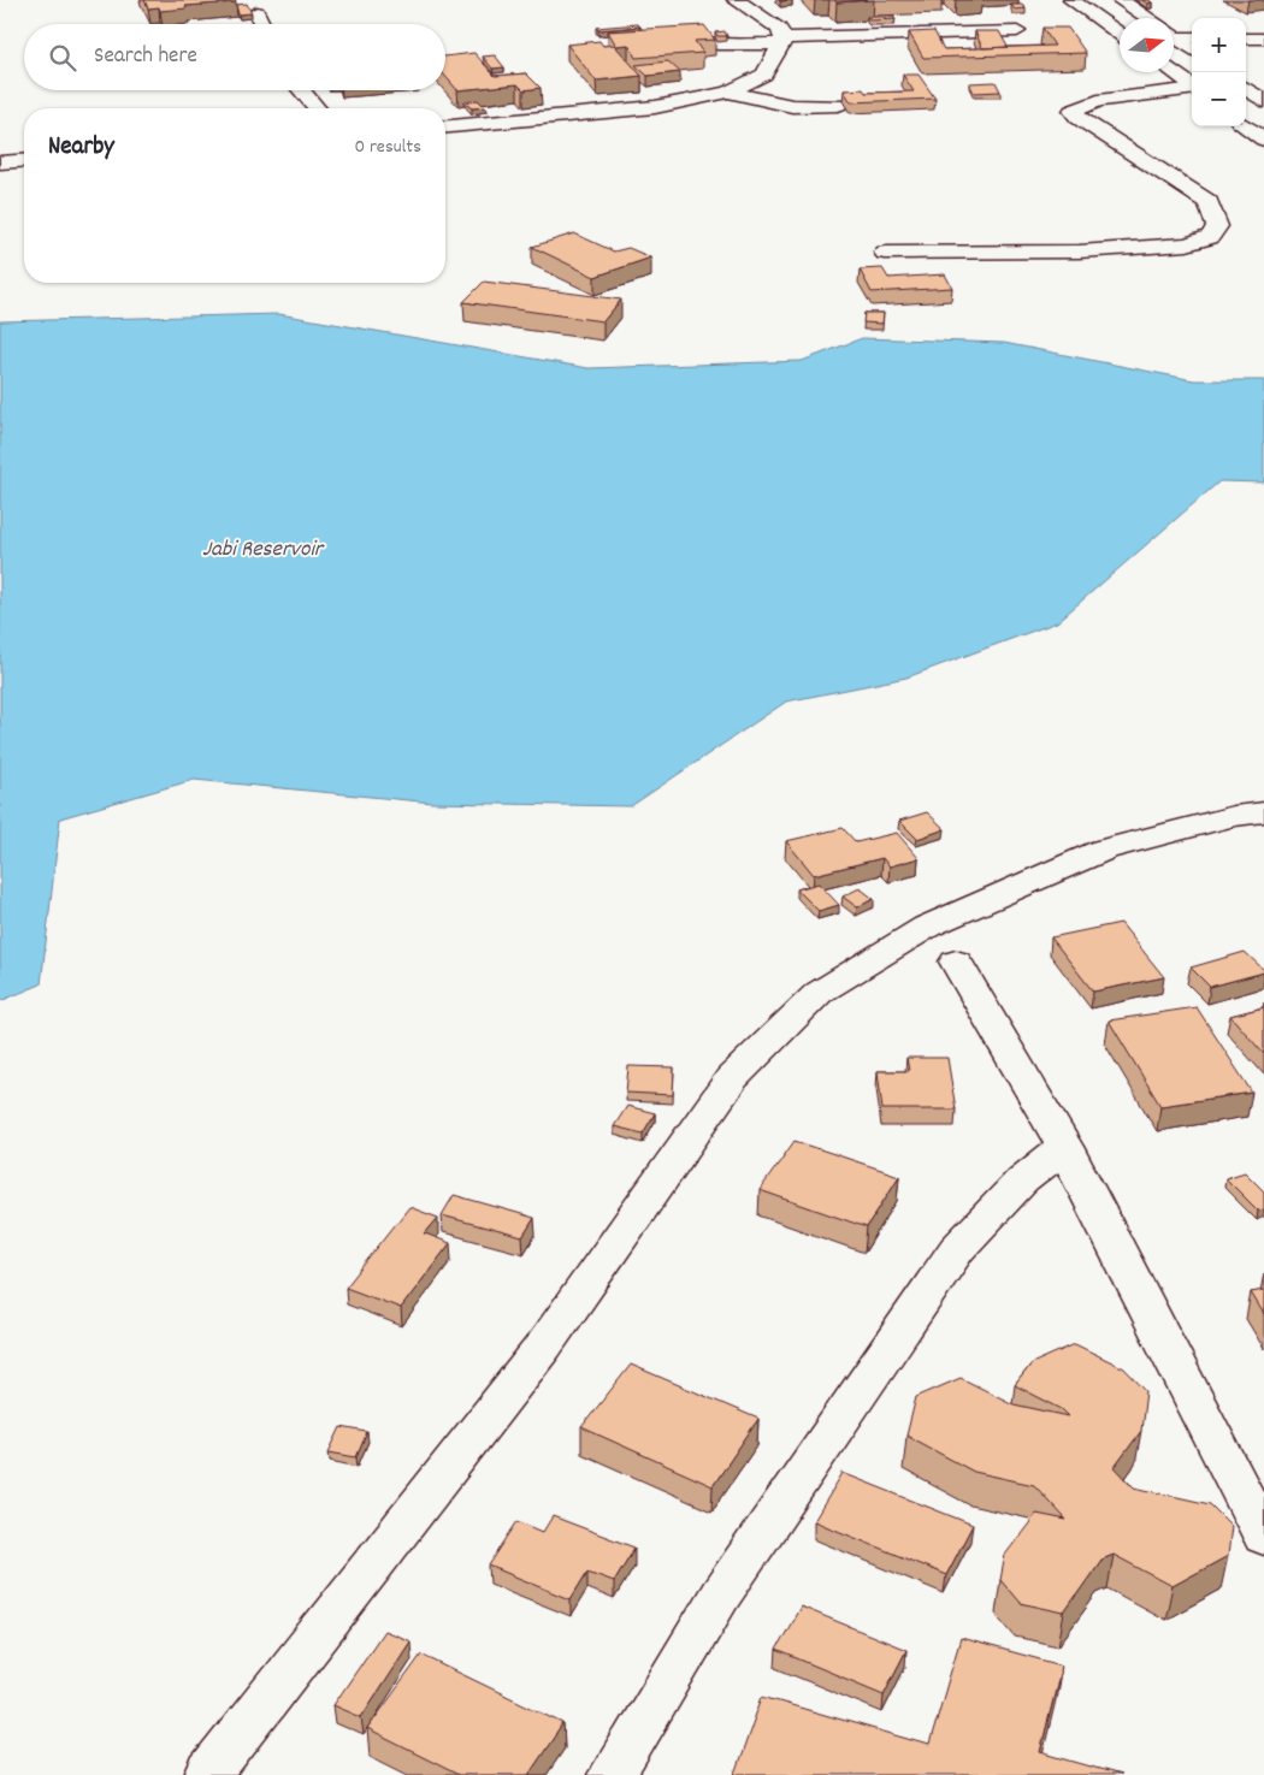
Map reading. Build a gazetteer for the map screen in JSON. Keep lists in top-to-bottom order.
{
  "water": ["Jabi Reservoir"],
  "north": "right",
  "page": {
    "map_buttons": ["+", "−"],
    "search": "Search here",
    "heading": ["Nearby", "0 results"]
  }
}
